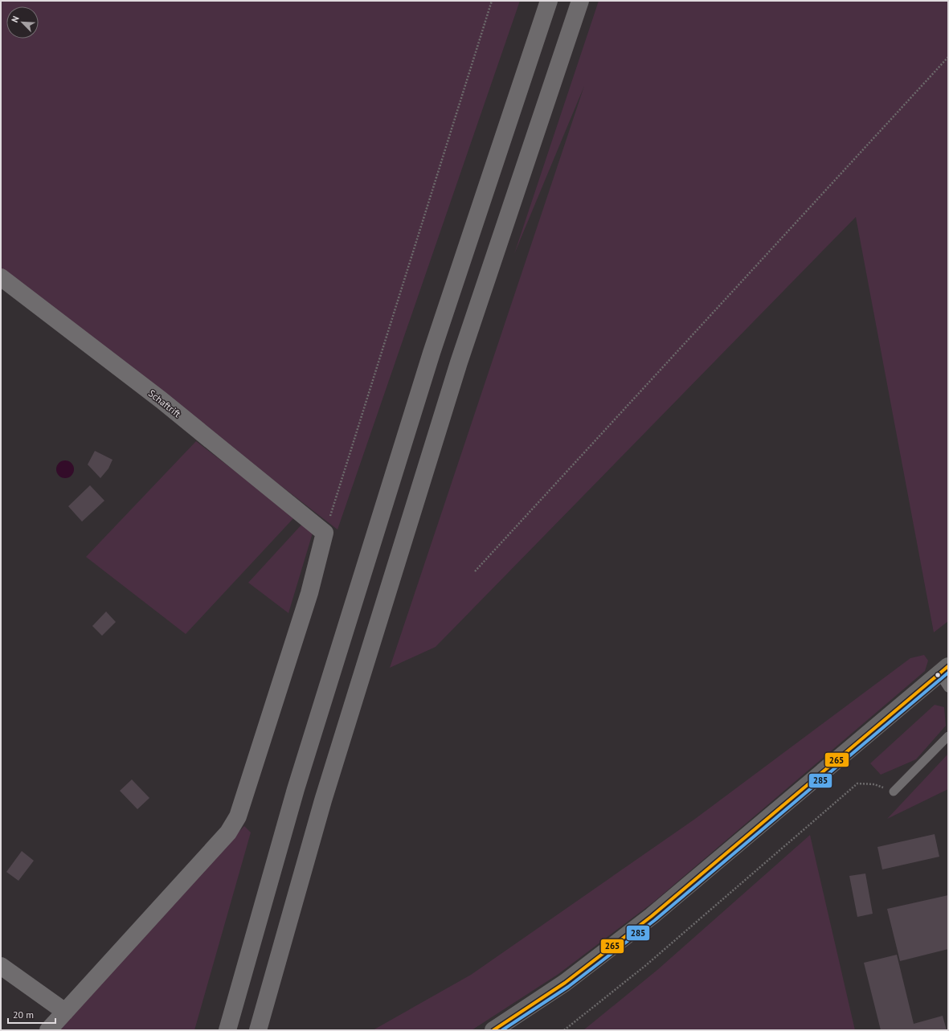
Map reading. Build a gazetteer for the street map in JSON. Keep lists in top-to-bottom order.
{
  "streets": {
    "street": ["Schaftrift"]
  },
  "lines": ["transit line 265", "transit line 285"],
  "scale_bar": "20 m",
  "north": "top left"
}
